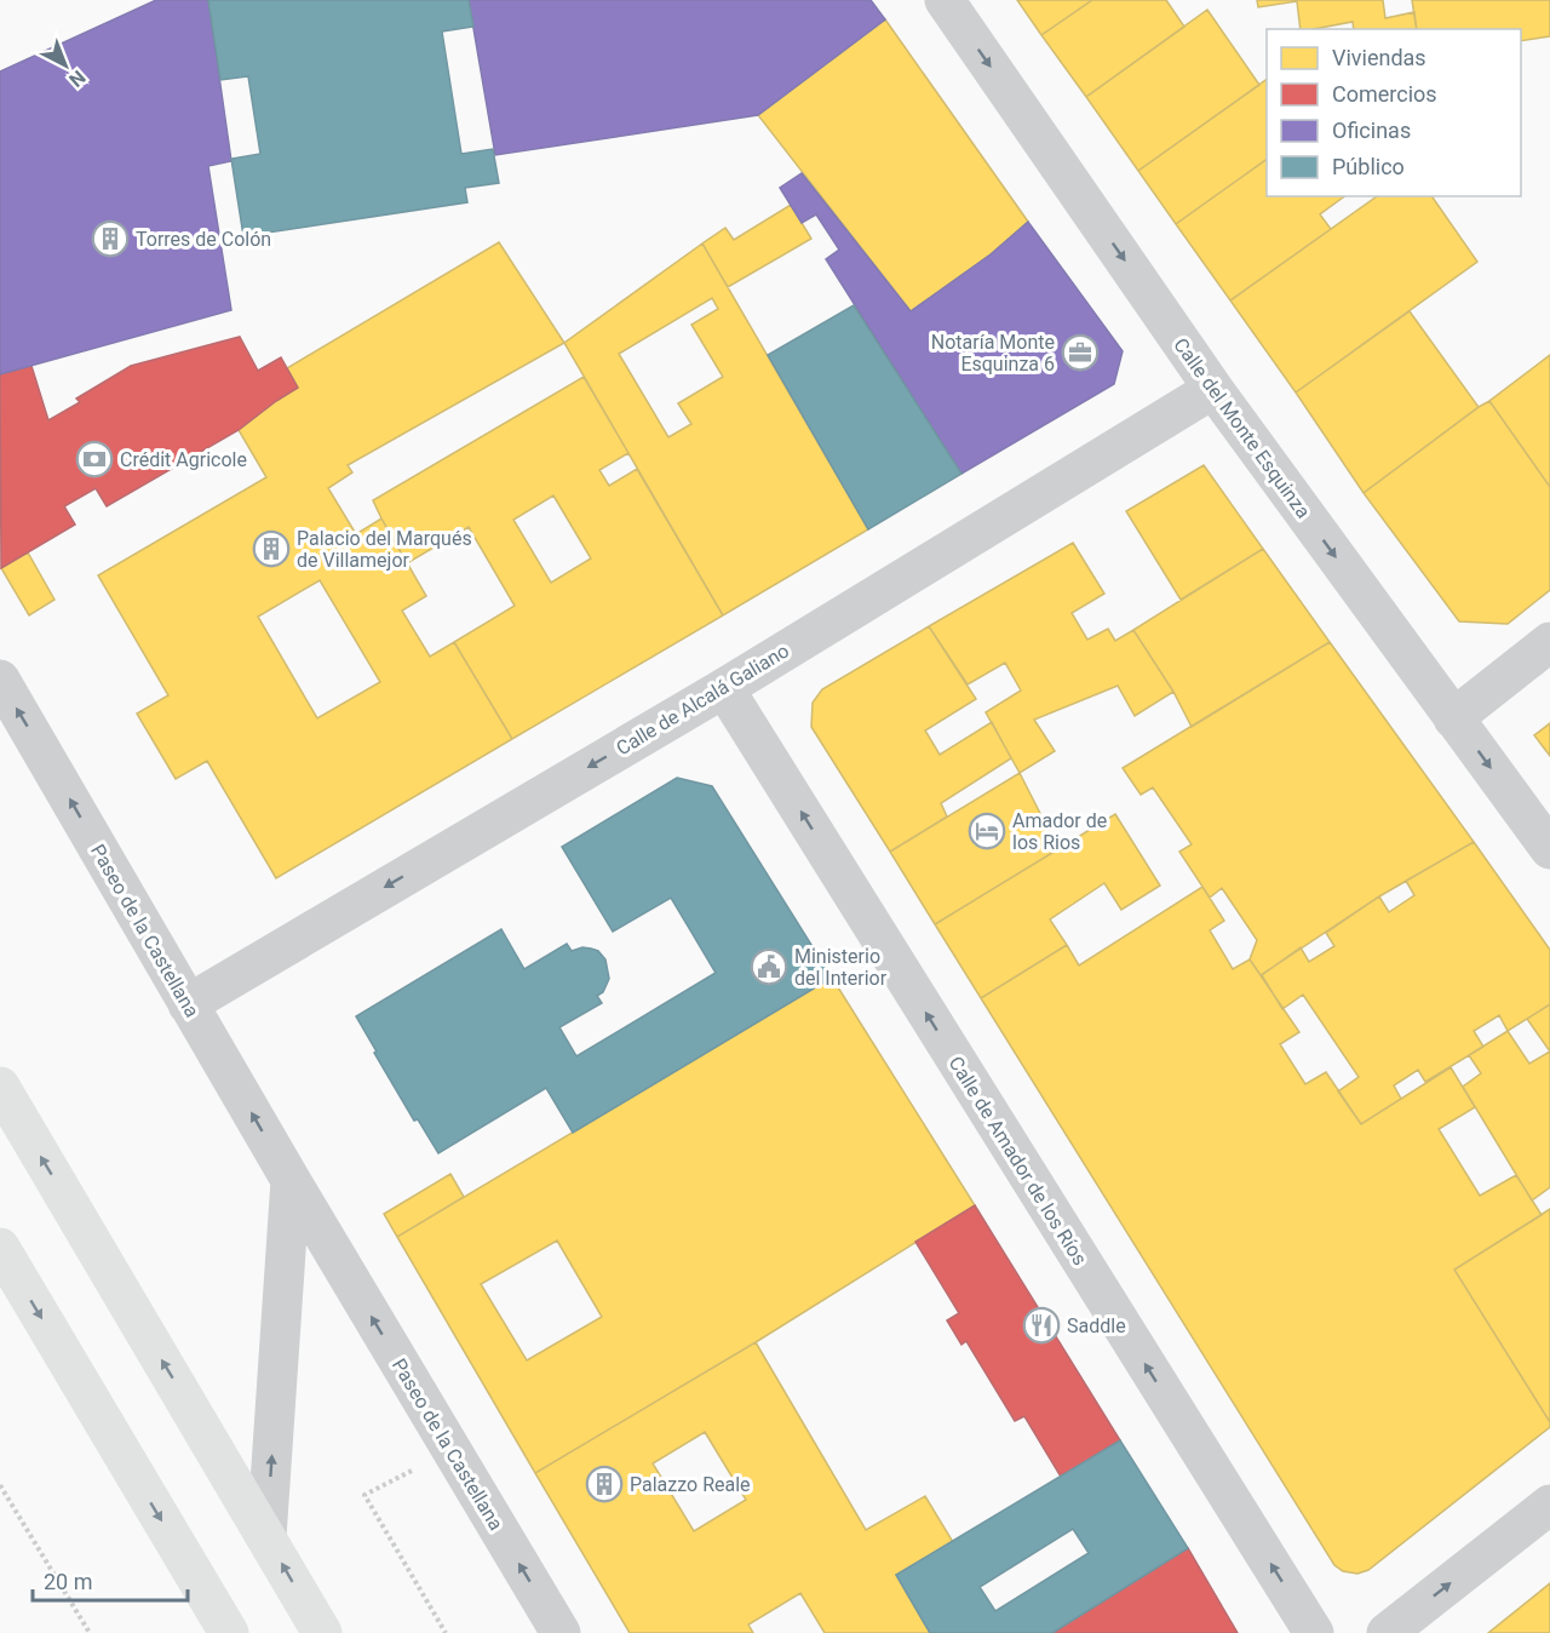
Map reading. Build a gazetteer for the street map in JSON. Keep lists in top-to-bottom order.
{
  "streets": {
    "street": [
      "Calle del Monte Esquinza",
      "Calle de Alcalá Galiano",
      "Paseo de la Castellana",
      "Calle de Amador de los Ríos"
    ]
  },
  "crossings": [
    ["Calle del Monte Esquinza", "Calle de Alcalá Galiano"],
    ["Calle de Alcalá Galiano", "Paseo de la Castellana"],
    ["Calle de Alcalá Galiano", "Calle de Amador de los Ríos"]
  ],
  "one_way": [
    "Calle del Monte Esquinza",
    "Calle de Alcalá Galiano",
    "Paseo de la Castellana",
    "Calle de Amador de los Ríos"
  ],
  "places": {
    "building": ["Torres de Colón", "Palacio del Marqués de Villamejor", "Palazzo Reale"],
    "office": ["Notaría Monte Esquinza 6"],
    "bank": ["Crédit Agricole"],
    "hotel": ["Amador de los Rios"],
    "public building": ["Ministerio del Interior"],
    "restaurant": ["Saddle"]
  },
  "legend": [
    "Viviendas",
    "Comercios",
    "Oficinas",
    "Público"
  ],
  "scale_bar": "20 m",
  "north": "bottom right"
}
